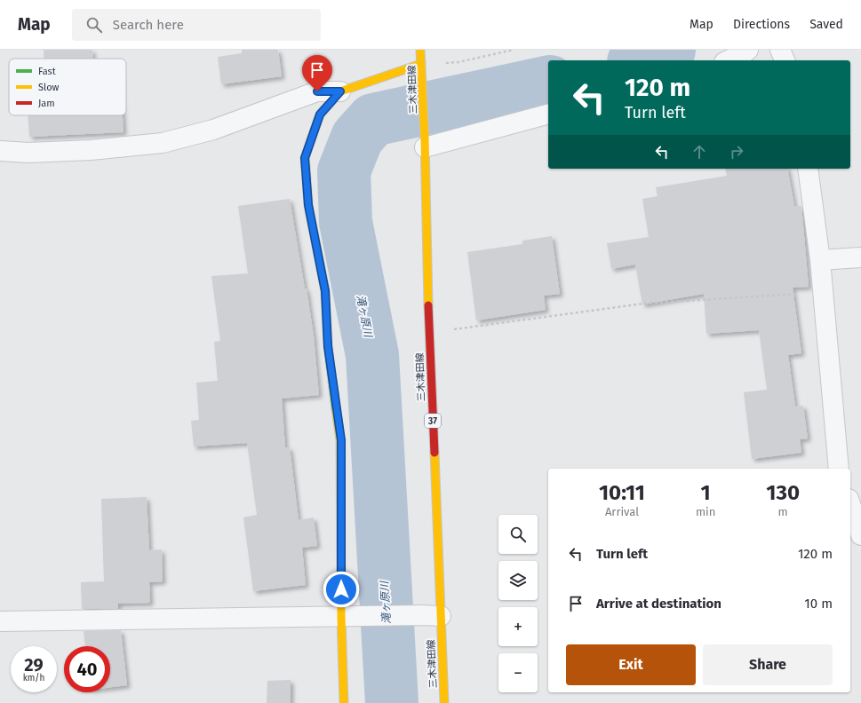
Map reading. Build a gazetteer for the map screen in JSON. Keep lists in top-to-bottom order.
{
  "streets": {
    "street": ["三木津田線", "37"]
  },
  "water": ["滝ヶ原川"],
  "legend": ["Fast", "Slow", "Jam"],
  "page": {
    "header": "Map",
    "search": "Search here",
    "nav": ["Map", "Directions", "Saved"],
    "turn": ["120 m", "Turn left"],
    "eta": [
      "10:11",
      "Arrival",
      "1",
      "min",
      "130",
      "m"
    ],
    "map_buttons": ["+", "−"],
    "list": [
      {
        "name": "Turn left",
        "value": "120 m"
      },
      {
        "name": "Arrive at destination",
        "value": "10 m"
      }
    ],
    "buttons": ["Exit", "Share"],
    "speed": "29 km/h",
    "limit": "40"
  }
}
